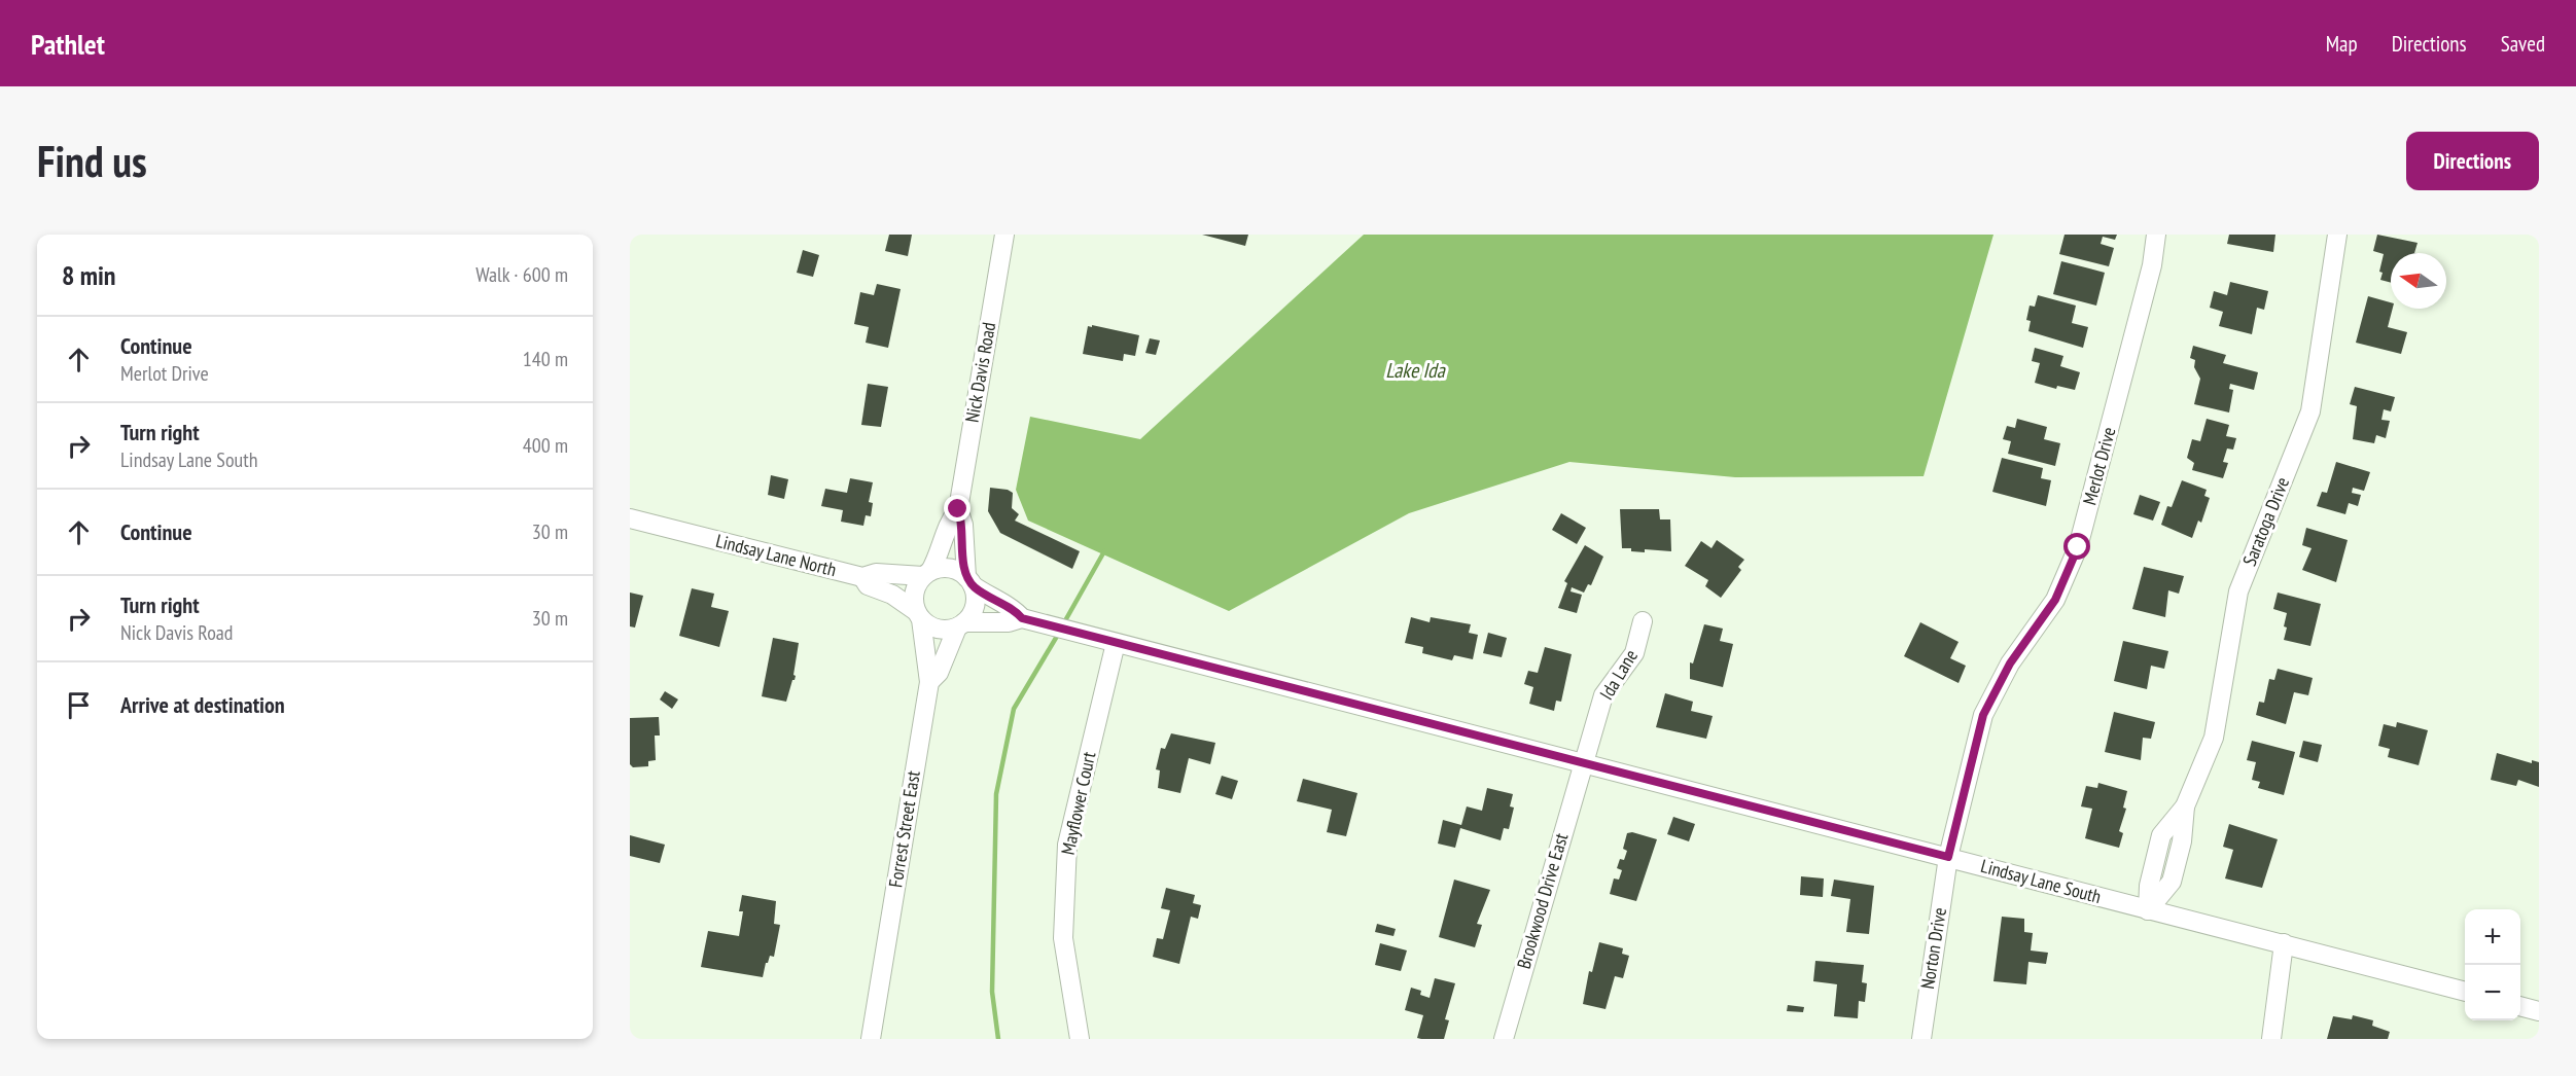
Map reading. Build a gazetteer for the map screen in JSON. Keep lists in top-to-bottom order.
{
  "streets": {
    "street": [
      "Nick Davis Road",
      "Merlot Drive",
      "Saratoga Drive",
      "Lindsay Lane North",
      "Ida Lane",
      "Mayflower Court",
      "Forrest Street East",
      "Lindsay Lane South",
      "Brookwood Drive East",
      "Norton Drive"
    ]
  },
  "crossings": [
    ["Nick Davis Road", "Lindsay Lane North"],
    ["Nick Davis Road", "Forrest Street East"],
    ["Nick Davis Road", "Lindsay Lane South"],
    ["Merlot Drive", "Lindsay Lane South"],
    ["Merlot Drive", "Norton Drive"],
    ["Saratoga Drive", "Lindsay Lane South"],
    ["Lindsay Lane North", "Forrest Street East"],
    ["Lindsay Lane North", "Lindsay Lane South"],
    ["Ida Lane", "Lindsay Lane South"],
    ["Ida Lane", "Brookwood Drive East"],
    ["Mayflower Court", "Lindsay Lane South"],
    ["Forrest Street East", "Lindsay Lane South"],
    ["Lindsay Lane South", "Brookwood Drive East"],
    ["Lindsay Lane South", "Norton Drive"]
  ],
  "water": ["Lake Ida"],
  "north": "left",
  "page": {
    "header": "Pathlet",
    "nav": ["Map", "Directions", "Saved"],
    "buttons": "Directions",
    "title": "Find us",
    "heading": ["8 min", "Walk · 600 m"],
    "list": [
      ["Continue", "Merlot Drive", "140 m"],
      ["Turn right", "Lindsay Lane South", "400 m"],
      ["Continue", "30 m"],
      ["Turn right", "Nick Davis Road", "30 m"],
      "Arrive at destination"
    ],
    "map_buttons": ["+", "−"]
  }
}
